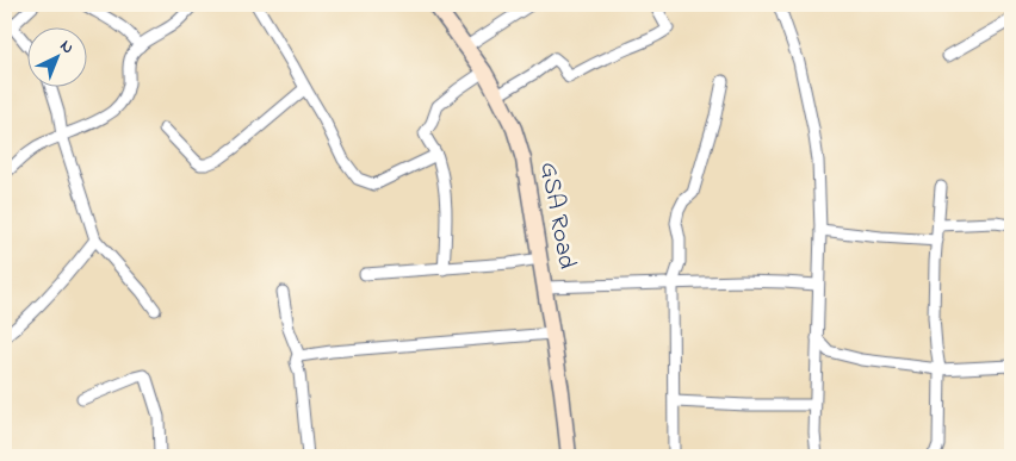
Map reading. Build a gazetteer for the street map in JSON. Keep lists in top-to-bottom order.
{
  "streets": {
    "street": ["GSA Road"]
  },
  "north": "top right"
}
